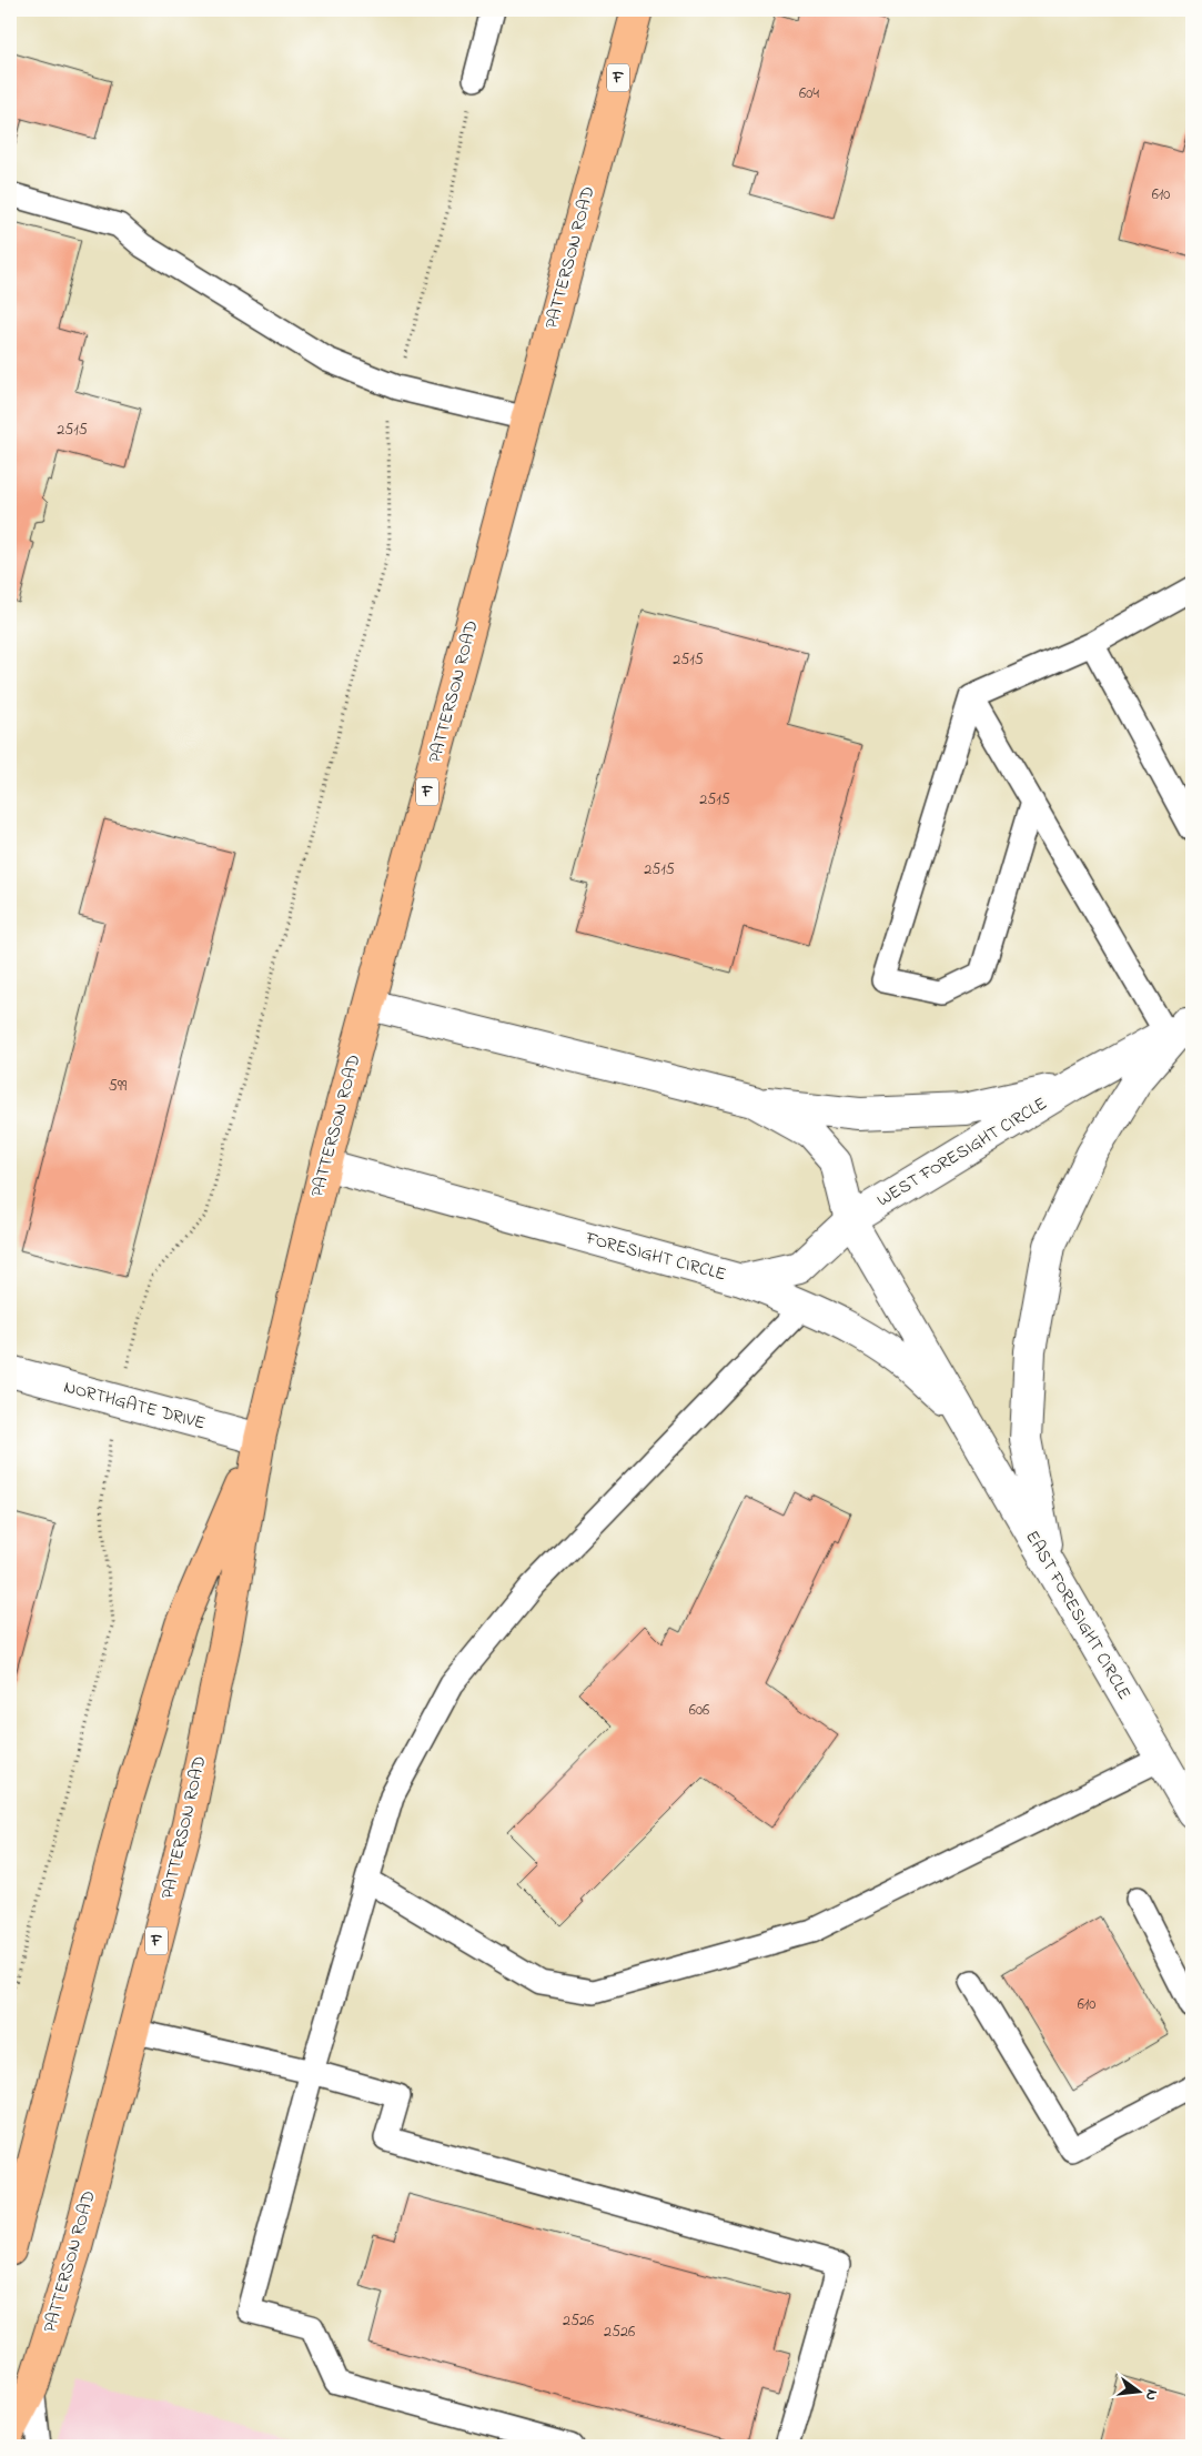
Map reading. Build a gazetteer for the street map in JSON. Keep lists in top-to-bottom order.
{
  "streets": {
    "main road": ["F", "PATTERSON ROAD"],
    "street": [
      "WEST FORESIGHT CIRCLE",
      "FORESIGHT CIRCLE",
      "NORTHGATE DRIVE",
      "EAST FORESIGHT CIRCLE"
    ]
  },
  "crossings": [
    ["PATTERSON ROAD", "FORESIGHT CIRCLE"],
    ["PATTERSON ROAD", "NORTHGATE DRIVE"],
    ["WEST FORESIGHT CIRCLE", "FORESIGHT CIRCLE"],
    ["WEST FORESIGHT CIRCLE", "EAST FORESIGHT CIRCLE"],
    ["FORESIGHT CIRCLE", "EAST FORESIGHT CIRCLE"]
  ],
  "house_numbers": [
    "604",
    "610",
    "2515",
    "2515",
    "2515",
    "2515",
    "599",
    "606",
    "610",
    "2526",
    "2526"
  ],
  "north": "right"
}
